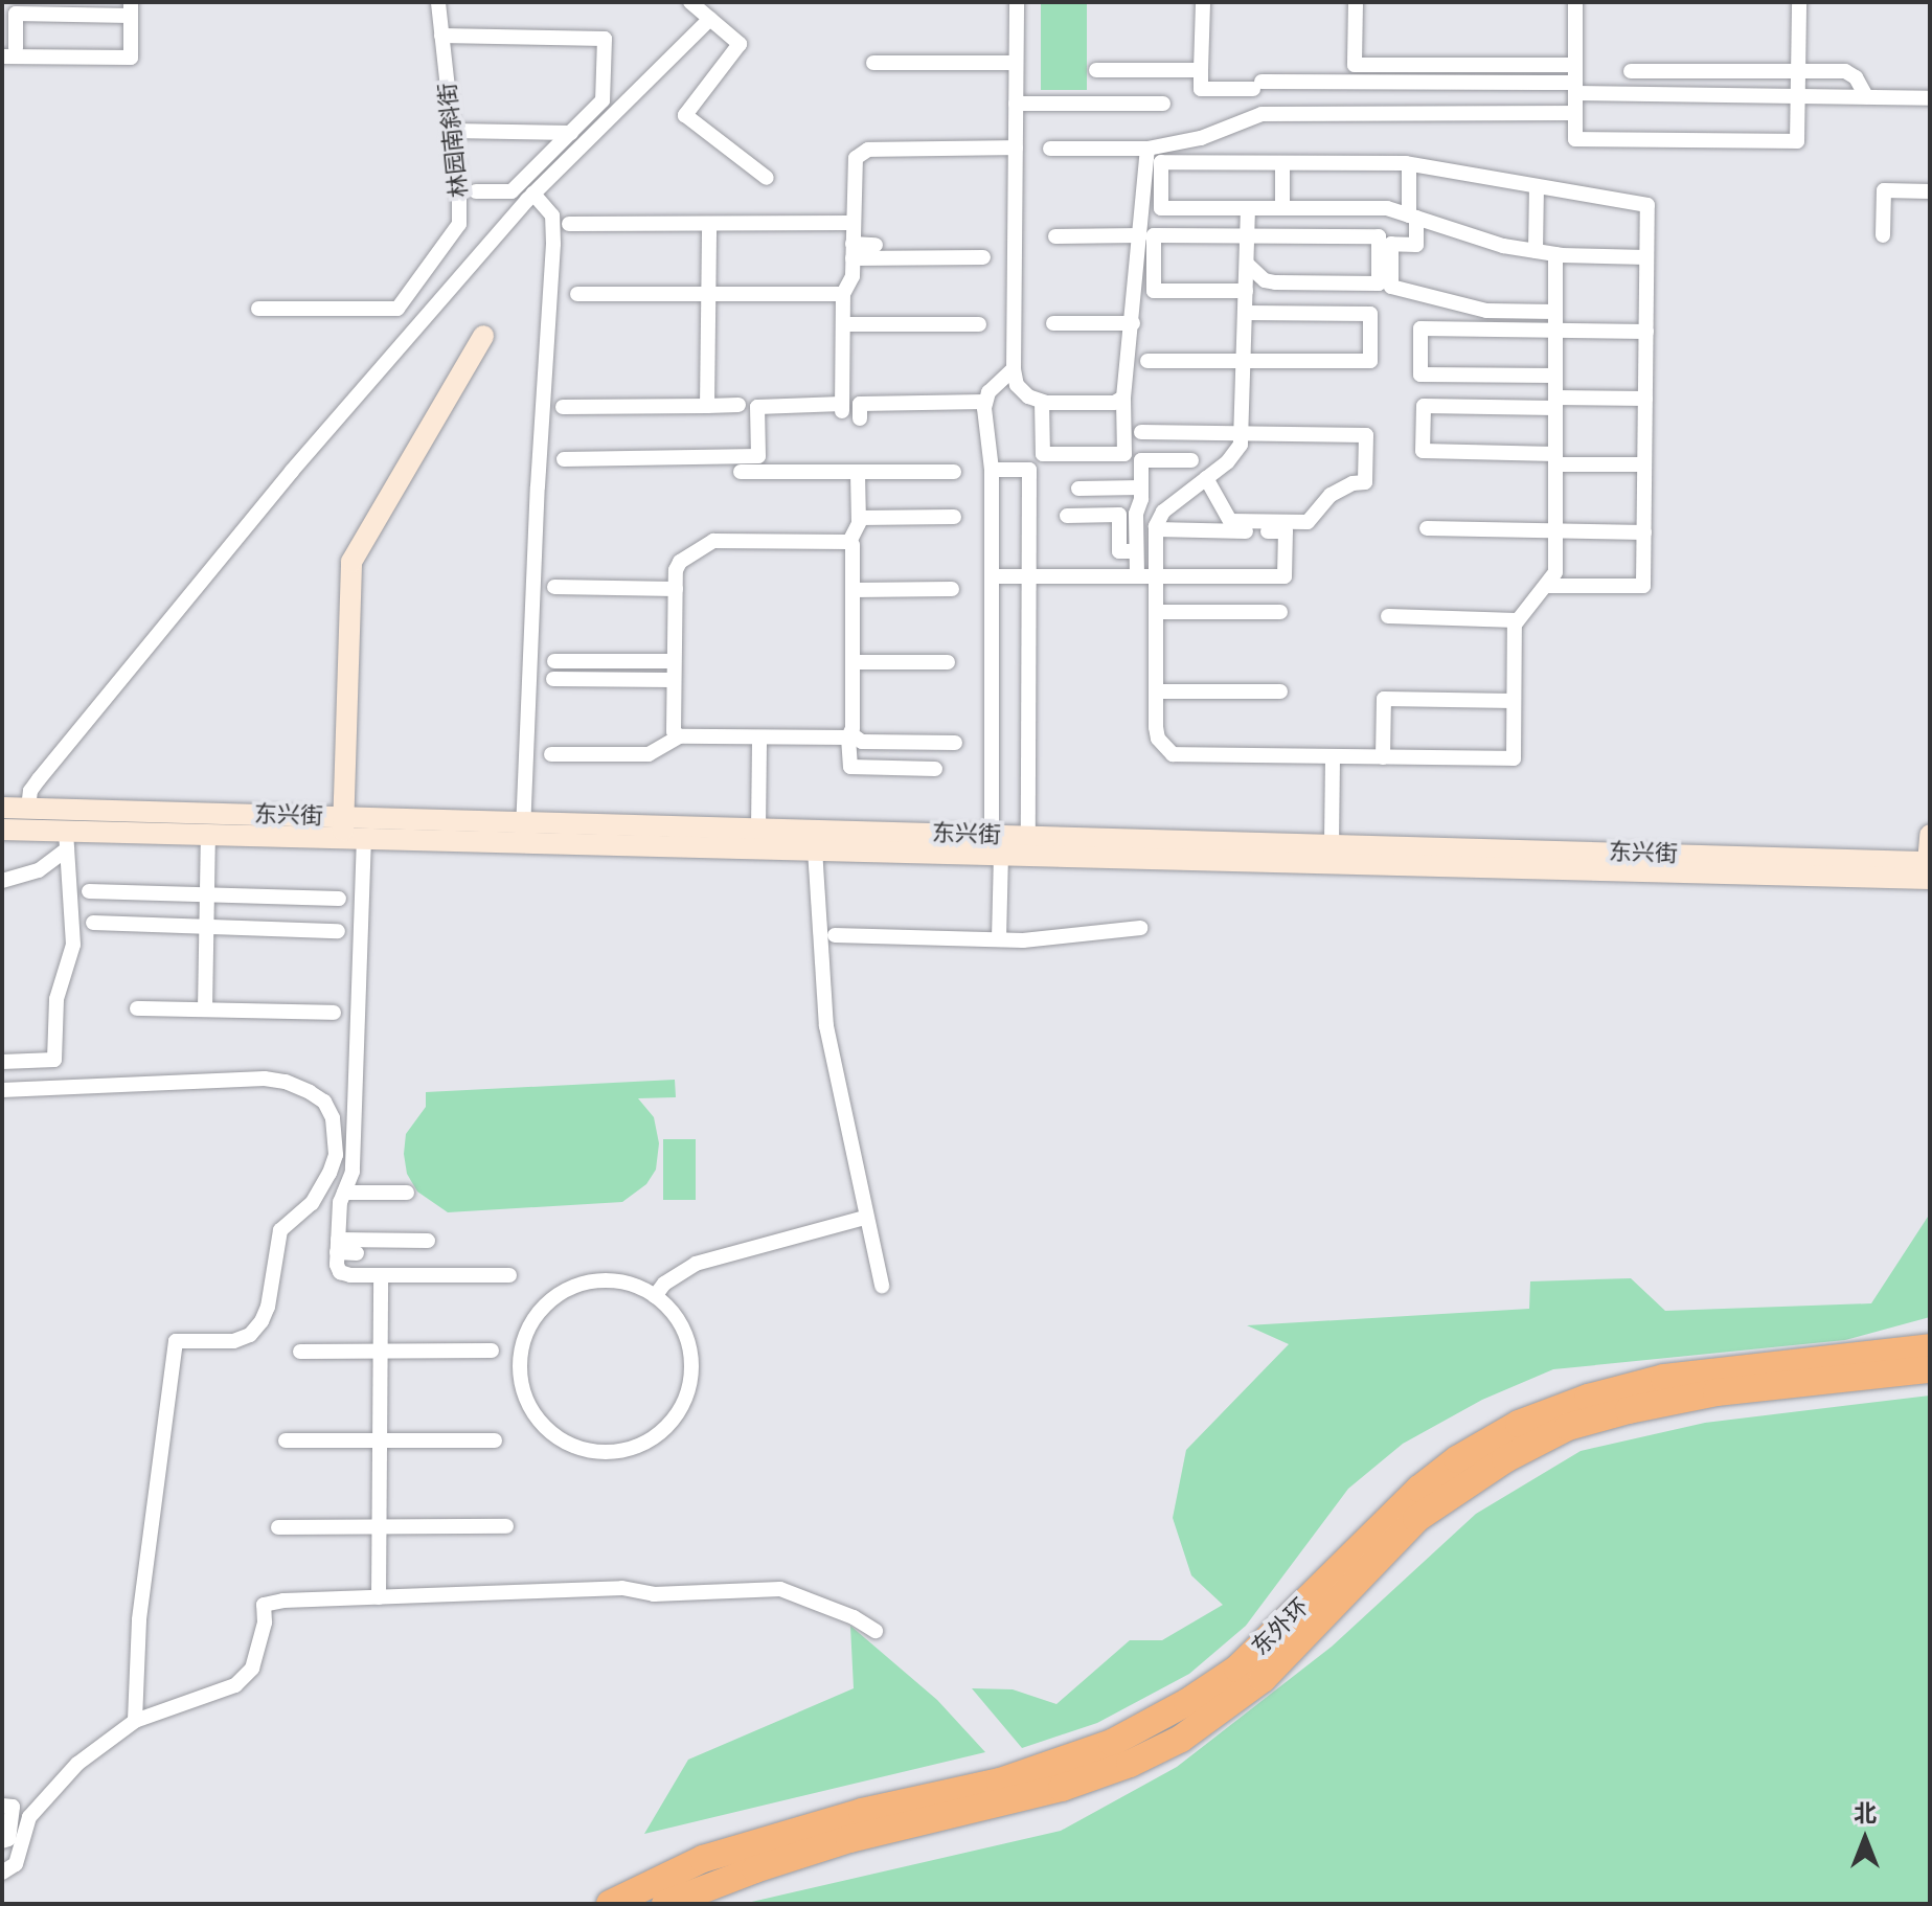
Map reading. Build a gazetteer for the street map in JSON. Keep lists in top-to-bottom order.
{
  "streets": {
    "highway": ["东外环"],
    "main road": ["东兴街"],
    "street": ["林园南斜街"]
  },
  "north": "top"
}
